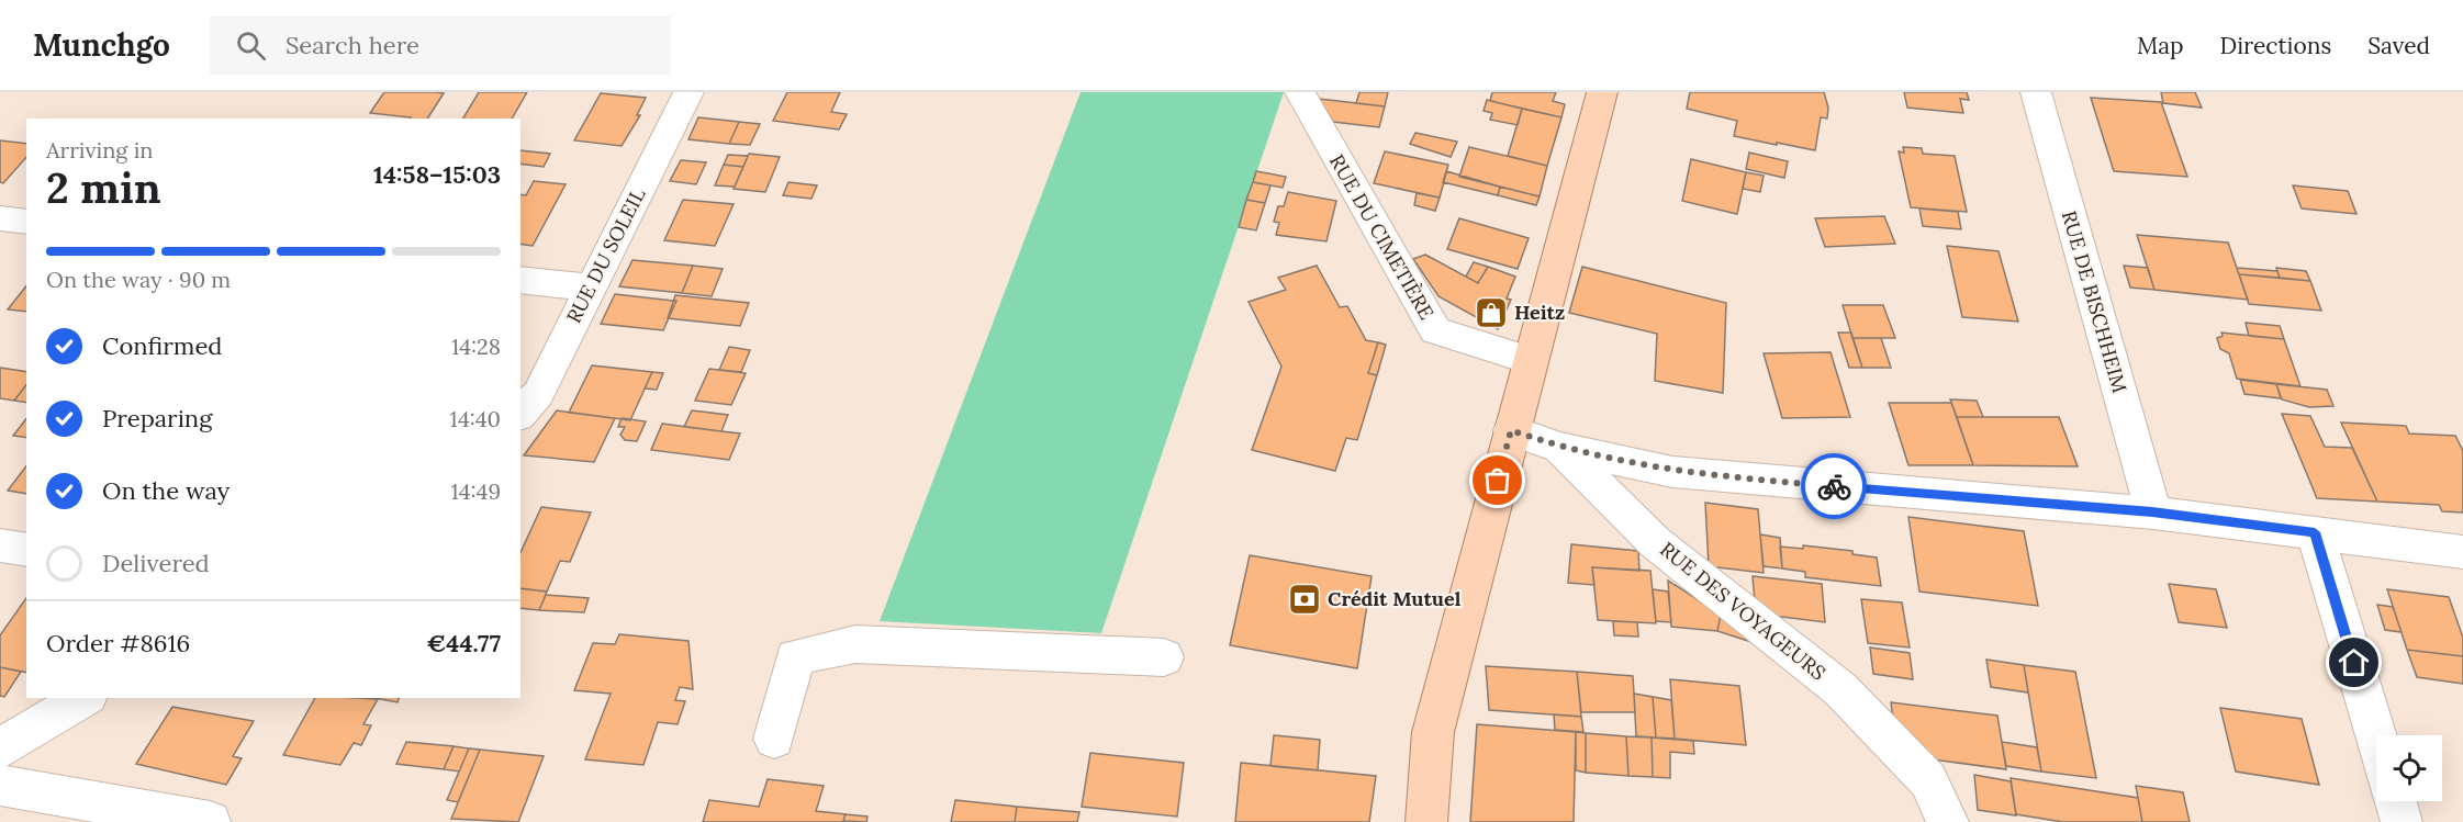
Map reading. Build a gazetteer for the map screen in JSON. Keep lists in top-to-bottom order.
{
  "streets": {
    "street": [
      "RUE DU CIMETIÈRE",
      "RUE DU SOLEIL",
      "RUE DE BISCHHEIM",
      "RUE DES VOYAGEURS"
    ]
  },
  "places": {
    "shop": ["Heitz"],
    "bank": ["Crédit Mutuel"]
  },
  "page": {
    "header": "Munchgo",
    "search": "Search here",
    "nav": ["Map", "Directions", "Saved"],
    "heading": ["2 min", "Arriving in", "14:58–15:03"],
    "panel": ["Order #8616", "€44.77"],
    "bar": "On the way · 90 m",
    "list": [
      ["Confirmed", "14:28"],
      ["Preparing", "14:40"],
      ["On the way", "14:49"],
      "Delivered"
    ]
  }
}
